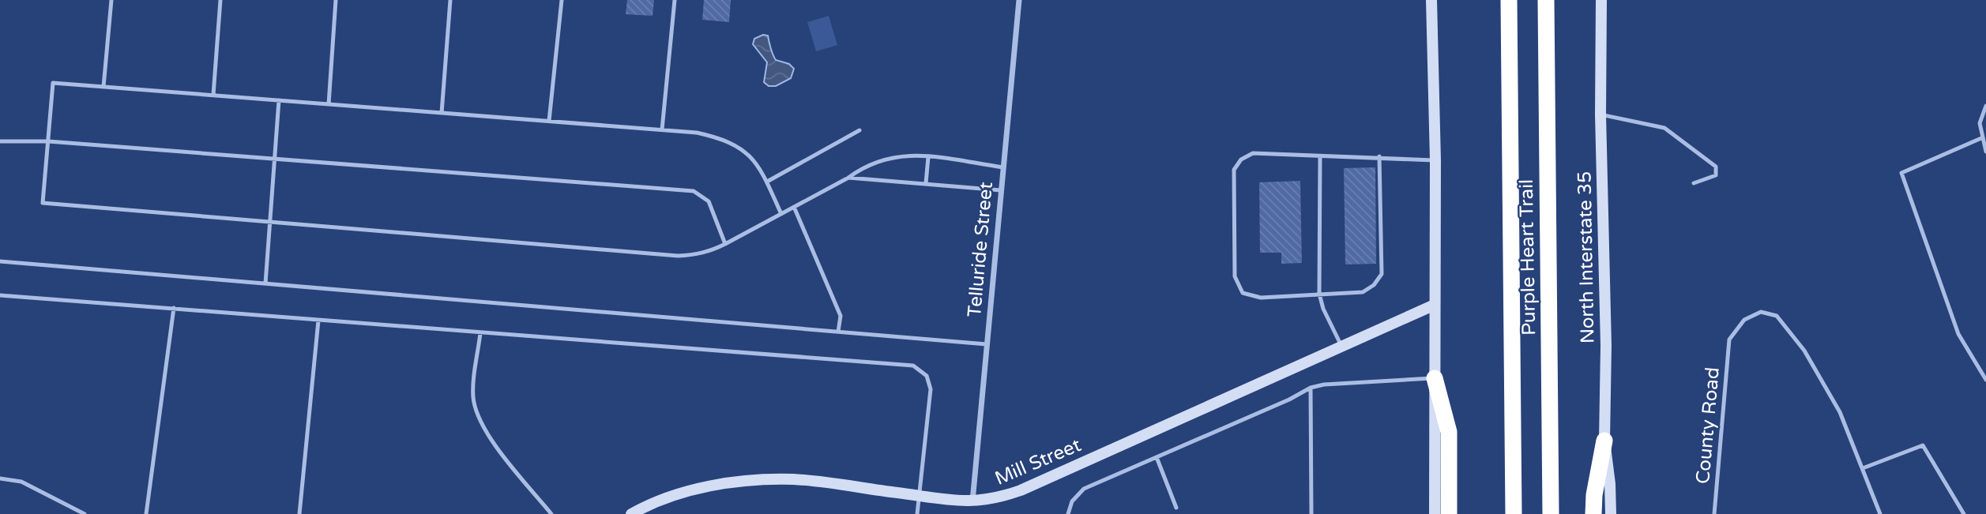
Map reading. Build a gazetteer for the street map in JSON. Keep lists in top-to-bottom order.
{
  "streets": {
    "highway": ["Purple Heart Trail"],
    "main road": ["North Interstate 35", "Mill Street"],
    "street": ["Telluride Street"],
    "lane": ["County Road"]
  },
  "crossings": [
    ["Telluride Street", "Mill Street"]
  ]
}
